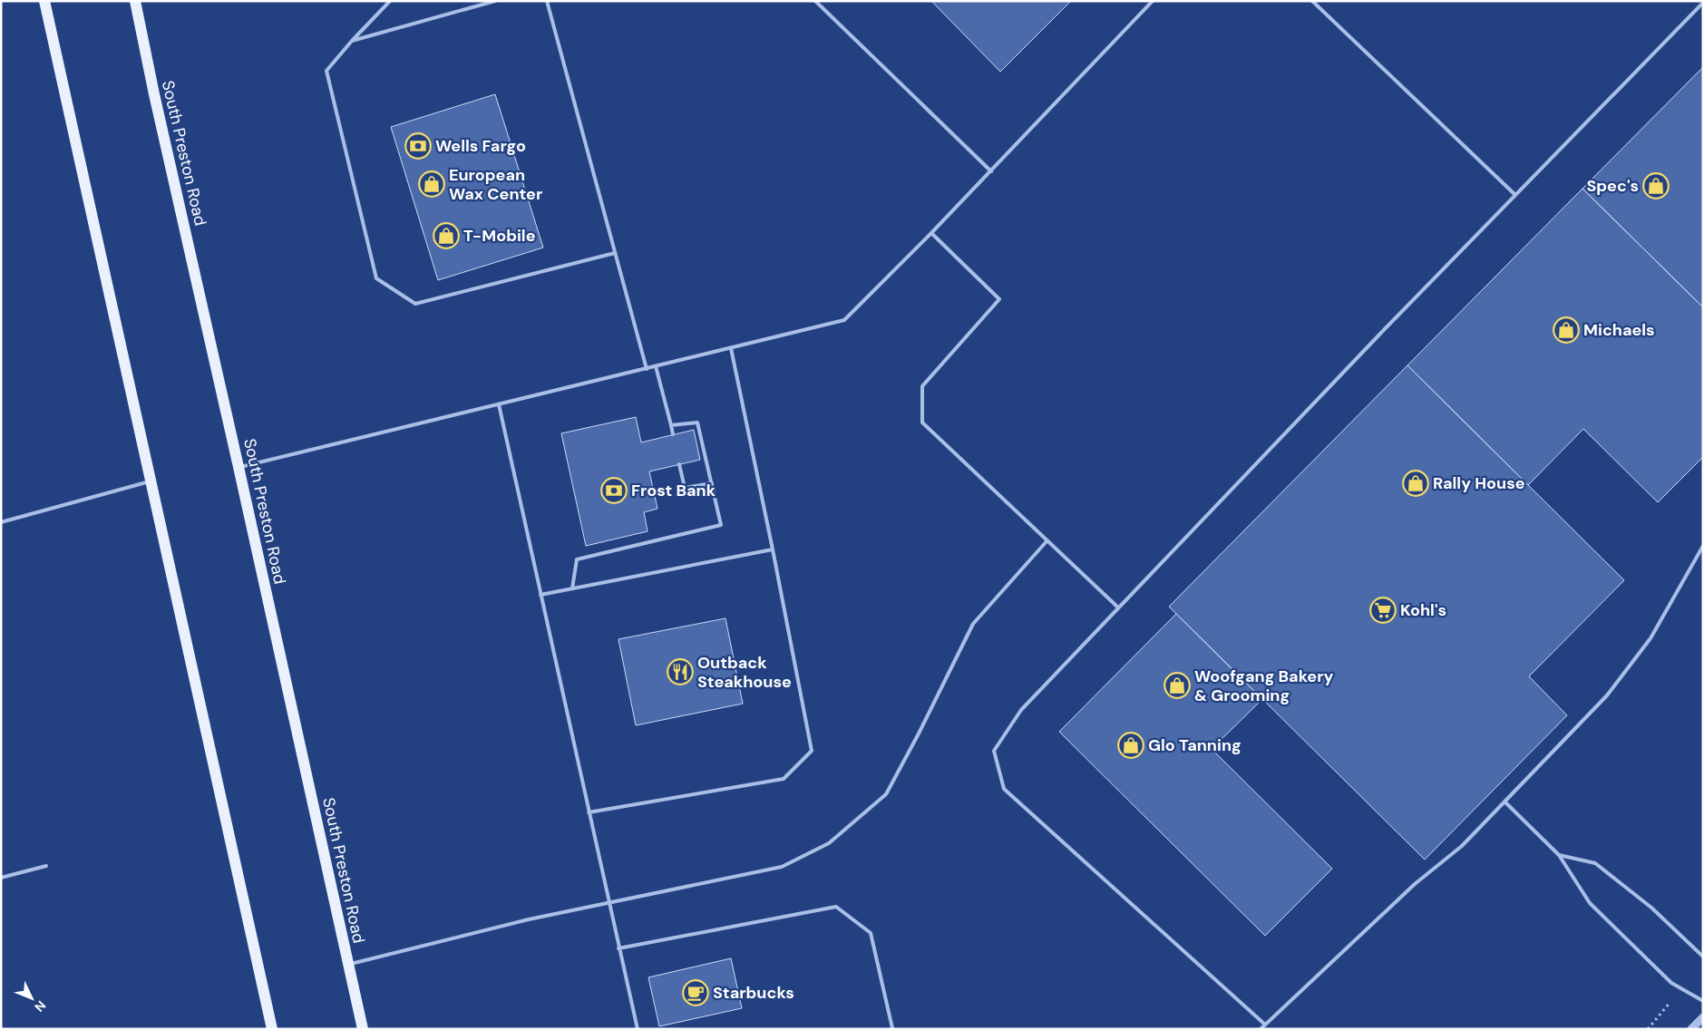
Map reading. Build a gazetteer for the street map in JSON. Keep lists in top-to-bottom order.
{
  "streets": {
    "main road": ["South Preston Road"]
  },
  "places": {
    "bank": ["Wells Fargo", "Frost Bank"],
    "shop": [
      "European Wax Center",
      "Spec's",
      "T-Mobile",
      "Michaels",
      "Rally House",
      "Woofgang Bakery & Grooming",
      "Glo Tanning"
    ],
    "supermarket": ["Kohl's"],
    "restaurant": ["Outback Steakhouse"],
    "cafe": ["Starbucks"]
  },
  "north": "bottom right"
}
